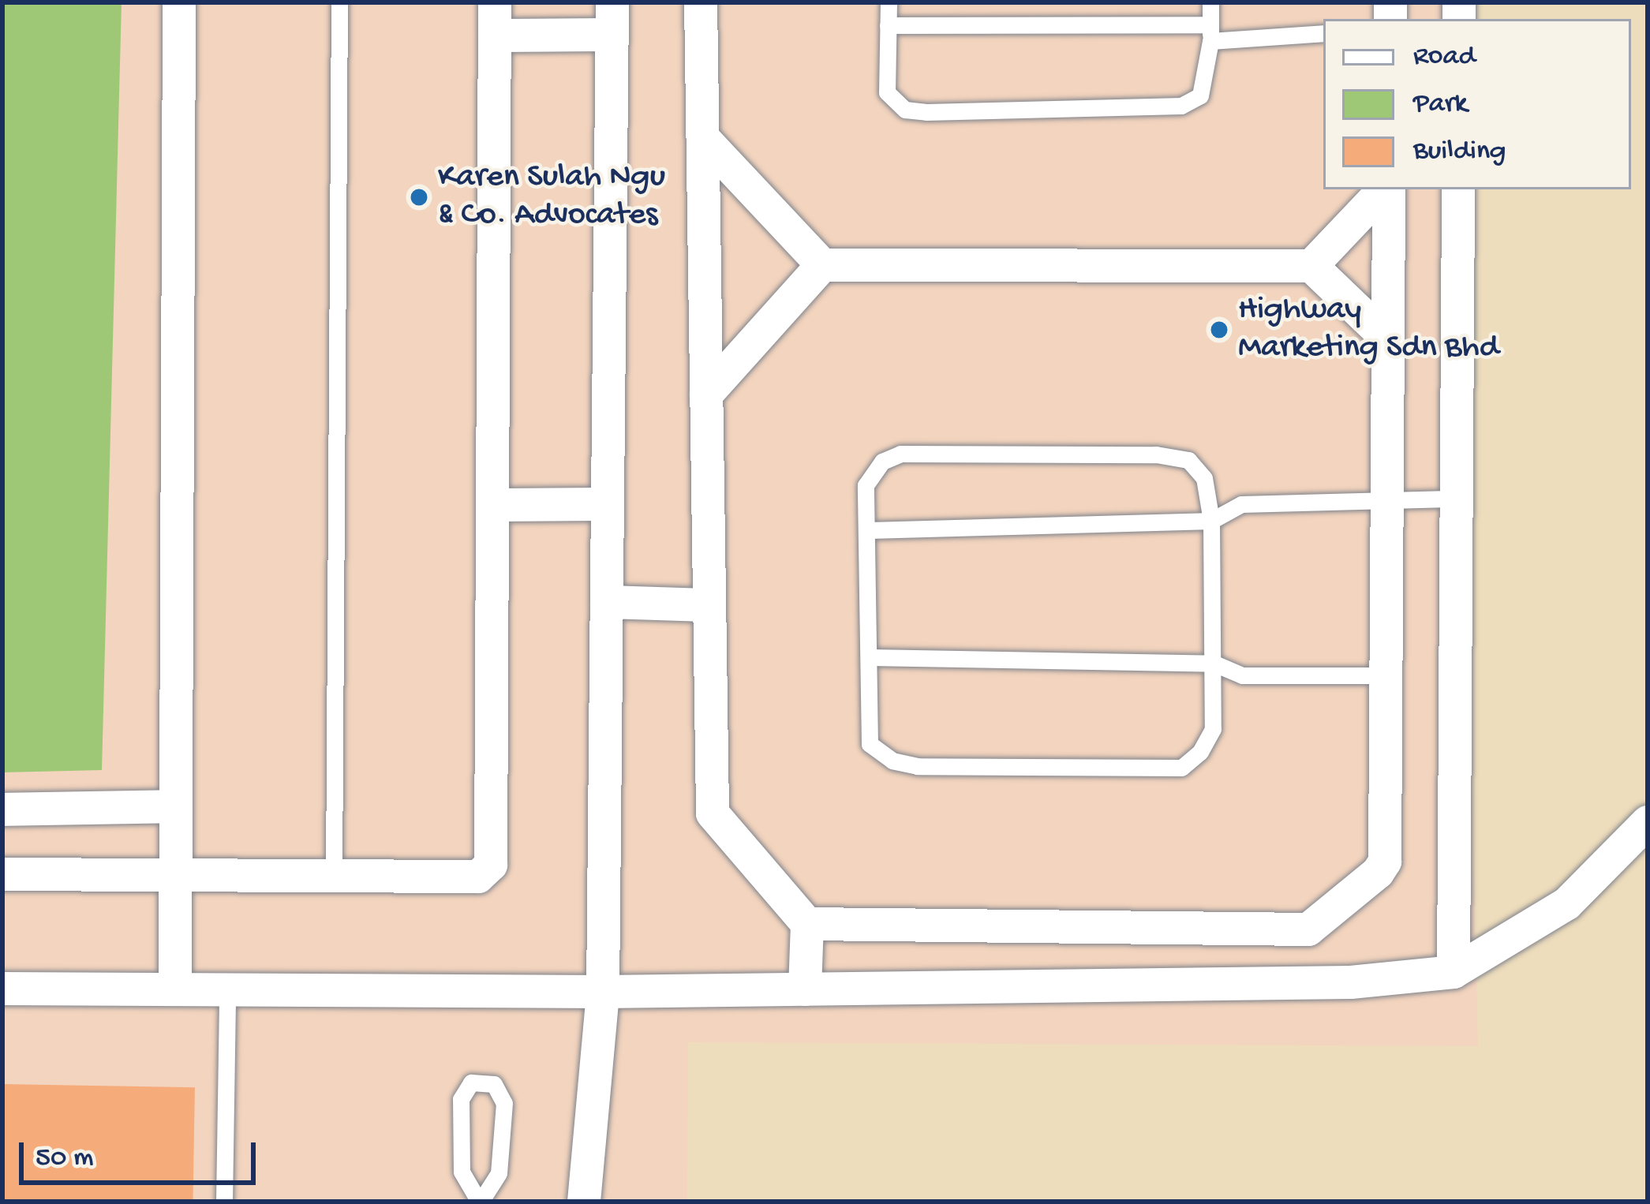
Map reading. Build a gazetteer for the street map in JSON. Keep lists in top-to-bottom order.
{
  "places": ["Karen Sulah Ngu & Co. Advocates", "Highway Marketing Sdn Bhd"],
  "legend": ["Road", "Park", "Building"],
  "scale_bar": "50 m"
}
